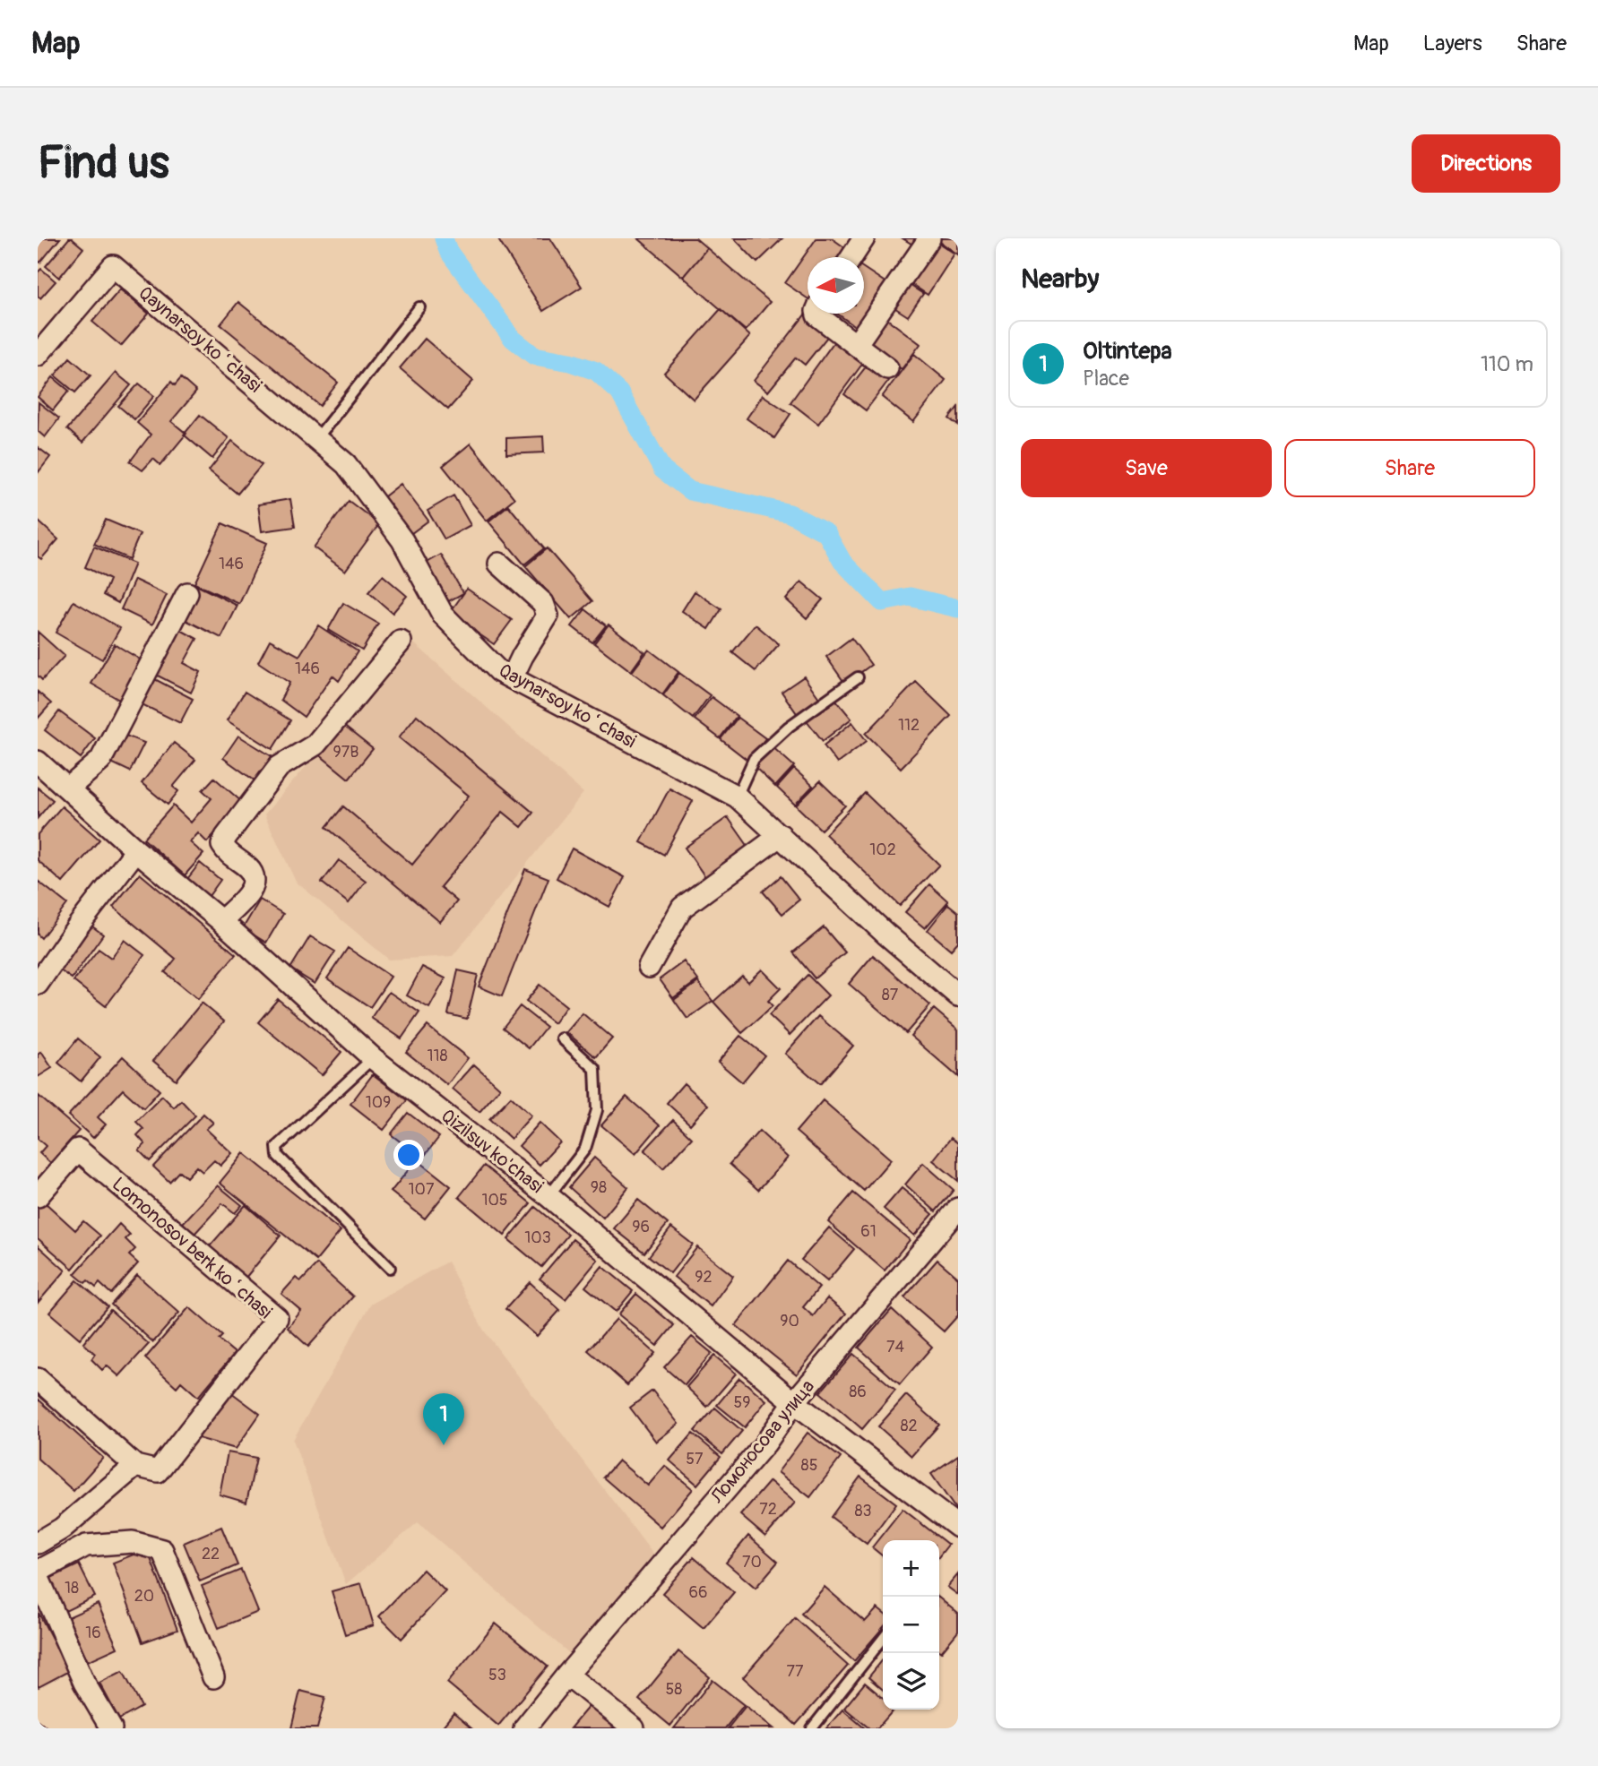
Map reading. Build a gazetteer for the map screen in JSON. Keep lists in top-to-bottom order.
{
  "streets": {
    "street": [
      "Qaynarsoy koʻchasi",
      "Qizilsuv ko'chasi",
      "Lomonosov berk koʻchasi",
      "Ломоносова улица"
    ]
  },
  "crossings": [
    ["Qizilsuv ko'chasi", "Ломоносова улица"]
  ],
  "house_numbers": [
    "146",
    "146",
    "112",
    "97B",
    "102",
    "87",
    "118",
    "109",
    "98",
    "107",
    "105",
    "96",
    "61",
    "103",
    "92",
    "90",
    "74",
    "86",
    "59",
    "82",
    "57",
    "85",
    "72",
    "83",
    "22",
    "70",
    "18",
    "66",
    "20",
    "16",
    "77",
    "53",
    "58"
  ],
  "north": "left",
  "page": {
    "header": "Map",
    "nav": ["Map", "Layers", "Share"],
    "buttons": [
      "Directions",
      ["Save", "Share"]
    ],
    "title": "Find us",
    "heading": "Nearby",
    "list": [
      {
        "mark": "1",
        "name": "Oltintepa",
        "note": "Place",
        "value": "110 m"
      }
    ],
    "pins": "1",
    "map_buttons": ["+", "−"]
  }
}
